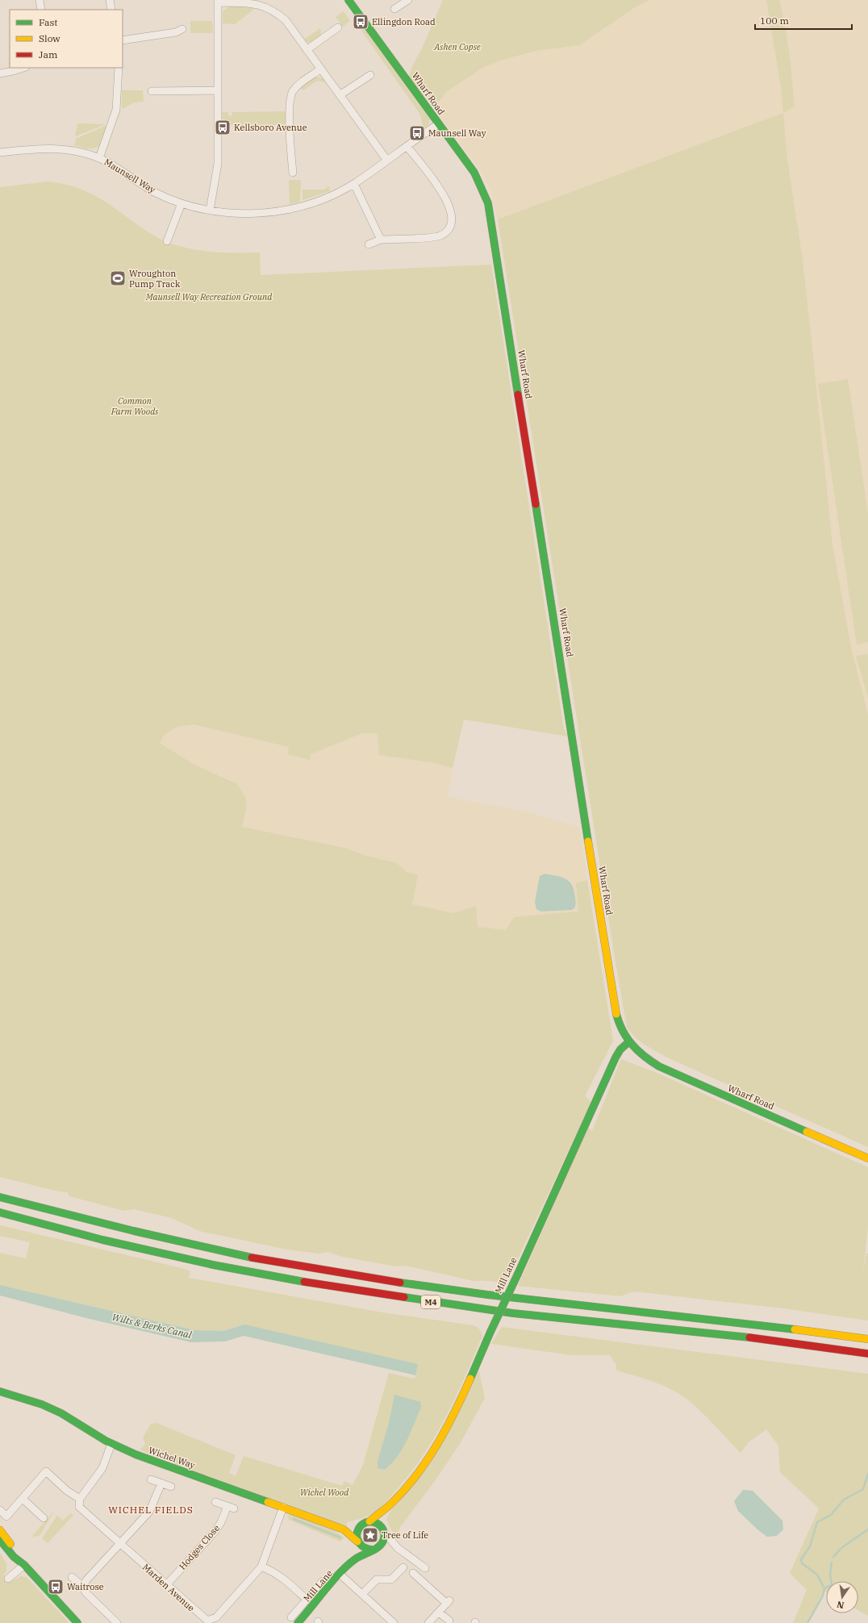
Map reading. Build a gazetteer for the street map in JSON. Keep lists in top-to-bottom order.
{
  "streets": {
    "main road": [
      "Wharf Road",
      "Mill Lane",
      "M4",
      "Wichel Way"
    ],
    "street": ["Maunsell Way", "Hodges Close", "Marden Avenue"]
  },
  "crossings": [
    ["Wharf Road", "Maunsell Way"],
    ["Wharf Road", "Mill Lane"],
    ["Mill Lane", "Wichel Way"],
    ["Wichel Way", "Marden Avenue"],
    ["Hodges Close", "Marden Avenue"]
  ],
  "districts": ["WICHEL FIELDS"],
  "water": ["Wilts & Berks Canal"],
  "parks": [
    "Ashen Copse",
    "Maunsell Way Recreation Ground",
    "Common Farm Woods",
    "Wichel Wood"
  ],
  "places": {
    "bus stop": [
      "Ellingdon Road",
      "Kellsboro Avenue",
      "Maunsell Way",
      "Waitrose"
    ],
    "sports": ["Wroughton Pump Track"],
    "place": ["Tree of Life"]
  },
  "legend": ["Fast", "Slow", "Jam"],
  "scale_bar": "100 m",
  "north": "bottom"
}
